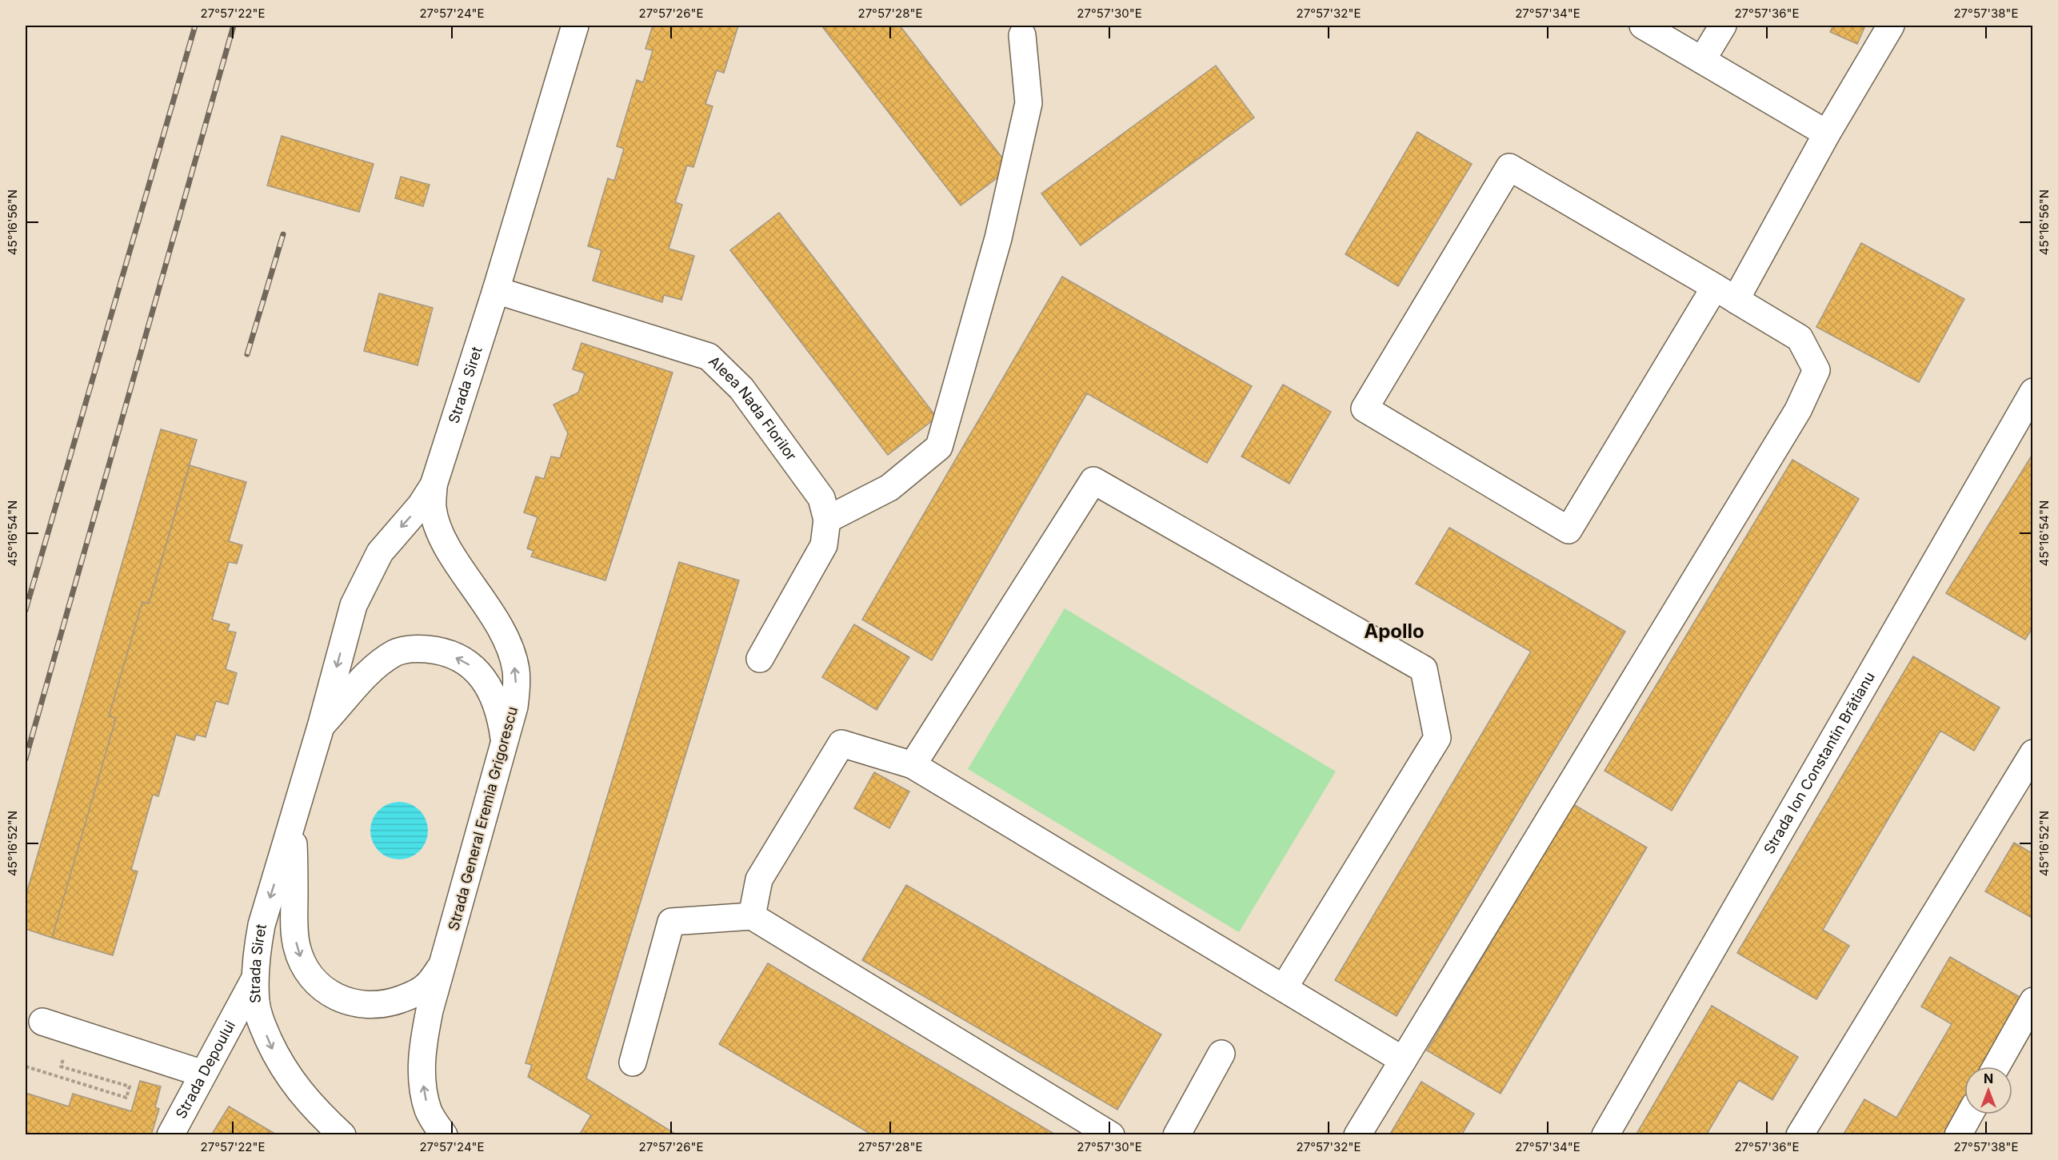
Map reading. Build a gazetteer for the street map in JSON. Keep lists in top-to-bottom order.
{
  "streets": {
    "street": [
      "Strada Siret",
      "Aleea Nada Florilor",
      "Strada Ion Constantin Brătianu",
      "Strada General Eremia Grigorescu",
      "Strada Depoului"
    ]
  },
  "crossings": [
    ["Strada Siret", "Aleea Nada Florilor"],
    ["Strada Siret", "Strada General Eremia Grigorescu"],
    ["Strada Siret", "Strada Depoului"]
  ],
  "one_way": ["Strada General Eremia Grigorescu"],
  "districts": ["Apollo"],
  "north": "top",
  "coordinates": [
    "27°57'22\"E",
    "27°57'24\"E",
    "27°57'26\"E",
    "27°57'28\"E",
    "27°57'30\"E",
    "27°57'32\"E",
    "27°57'34\"E",
    "27°57'36\"E",
    "27°57'38\"E",
    "45°16'56\"N",
    "45°16'54\"N",
    "45°16'52\"N"
  ]
}
